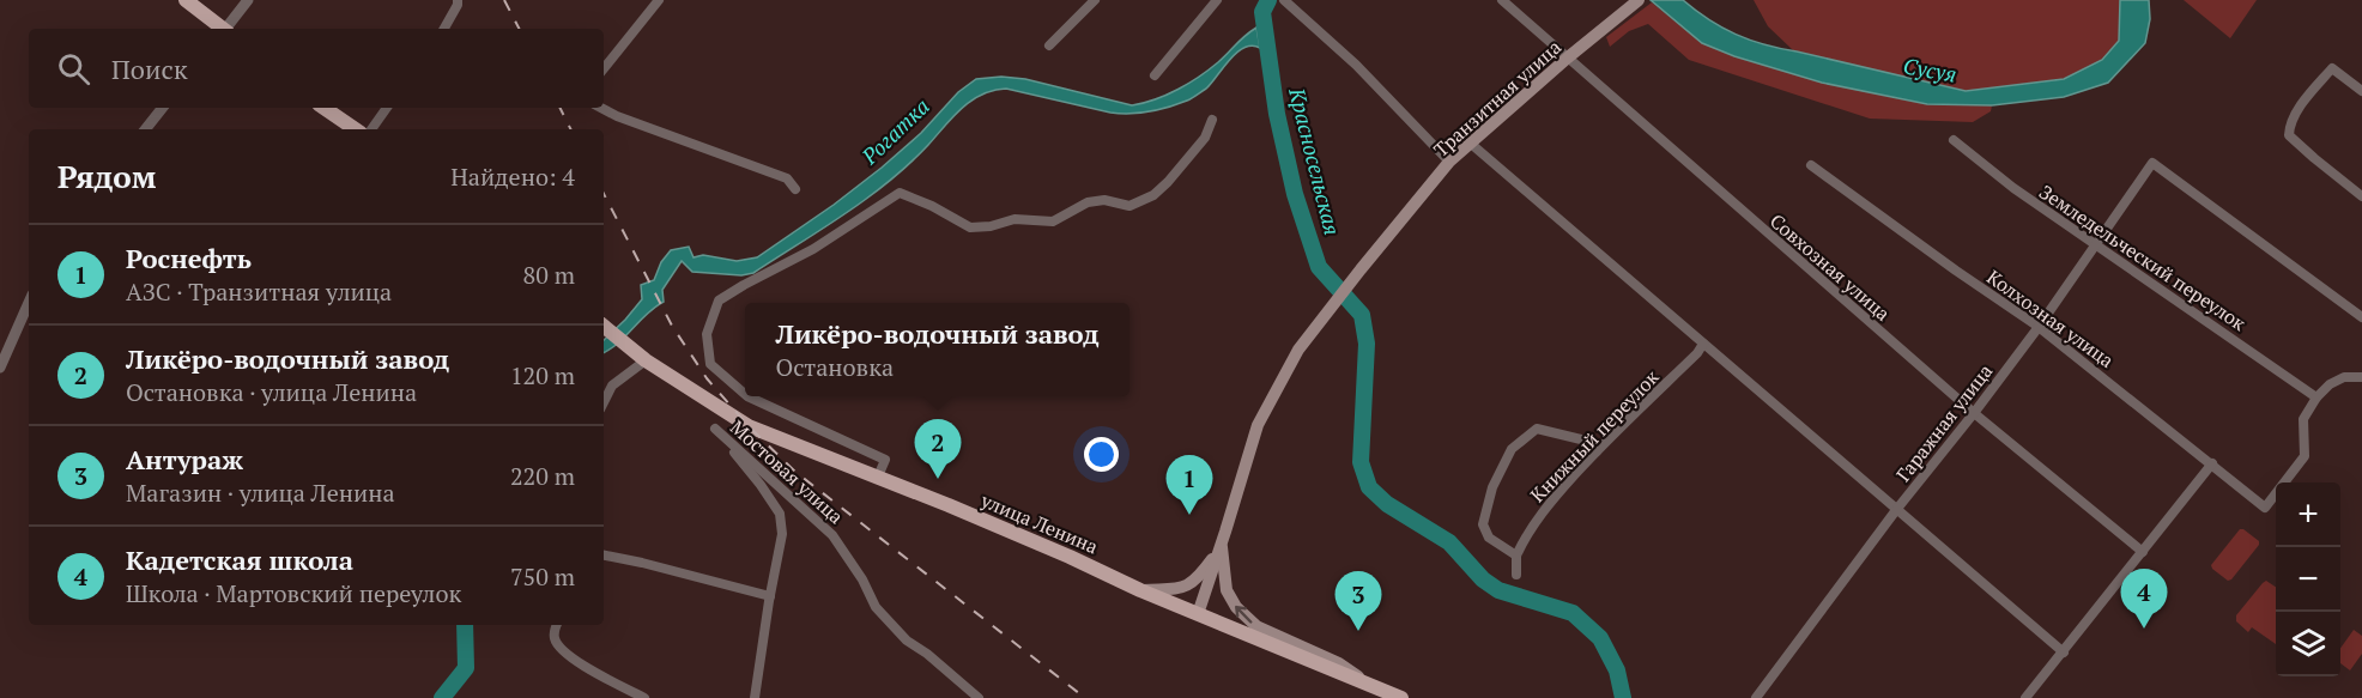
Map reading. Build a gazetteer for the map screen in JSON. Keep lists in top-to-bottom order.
{
  "streets": {
    "main road": ["Транзитная улица", "улица Ленина"],
    "street": [
      "Земледельческий переулок",
      "Совхозная улица",
      "Колхозная улица",
      "Гаражная улица",
      "Книжный переулок",
      "Мостовая улица"
    ]
  },
  "crossings": [
    ["Транзитная улица", "Совхозная улица"],
    ["Транзитная улица", "улица Ленина"],
    ["Земледельческий переулок", "Колхозная улица"],
    ["Земледельческий переулок", "Гаражная улица"],
    ["Совхозная улица", "Гаражная улица"],
    ["Колхозная улица", "Гаражная улица"]
  ],
  "water": ["Сусуя", "Рогатка", "Красносельская"],
  "page": {
    "search": "Поиск",
    "heading": ["Рядом", "Найдено: 4"],
    "list": [
      {
        "mark": "1",
        "name": "Роснефть",
        "note": "АЗС · Транзитная улица",
        "value": "80 m"
      },
      {
        "mark": "2",
        "name": "Ликёро-водочный завод",
        "note": "Остановка · улица Ленина",
        "value": "120 m"
      },
      {
        "mark": "3",
        "name": "Антураж",
        "note": "Магазин · улица Ленина",
        "value": "220 m"
      },
      {
        "mark": "4",
        "name": "Кадетская школа",
        "note": "Школа · Мартовский переулок",
        "value": "750 m"
      }
    ],
    "popup": ["Ликёро-водочный завод", "Остановка"],
    "pins": [
      "2",
      "1",
      "4",
      "3"
    ],
    "map_buttons": ["+", "−"]
  }
}
